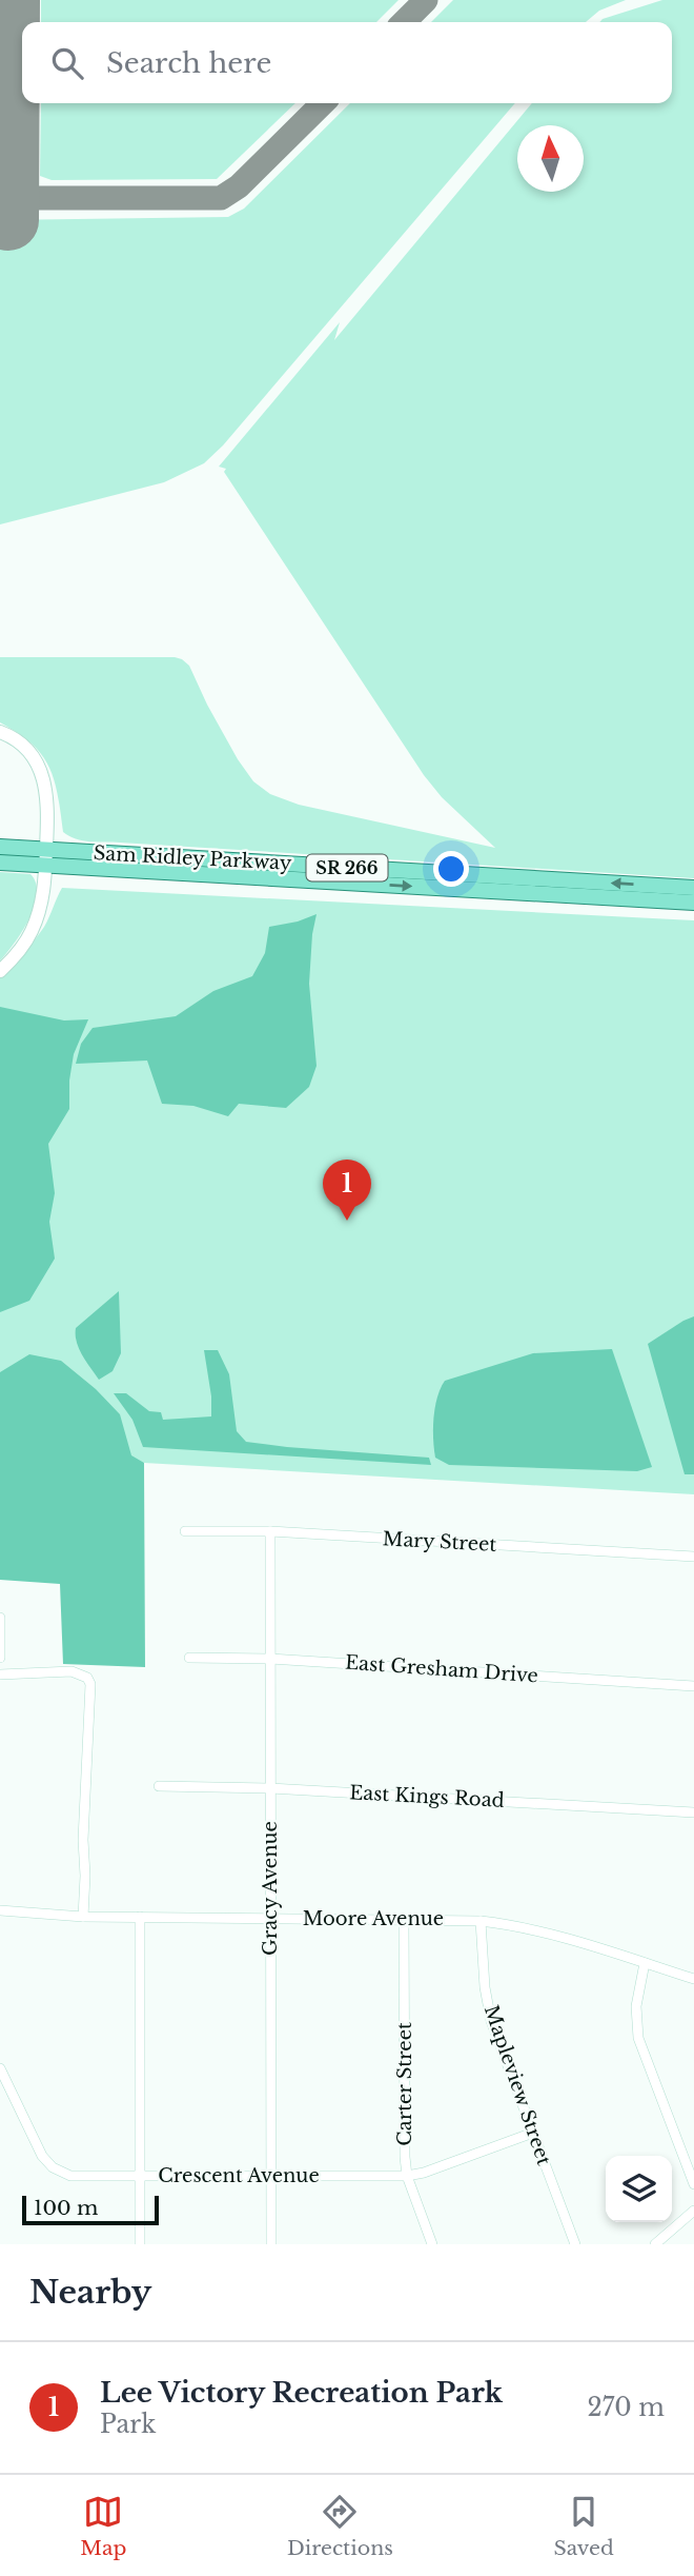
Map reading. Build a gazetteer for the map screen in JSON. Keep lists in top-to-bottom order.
{
  "streets": {
    "main road": ["Sam Ridley Parkway", "SR 266"],
    "street": [
      "Mary Street",
      "East Gresham Drive",
      "East Kings Road",
      "Gracy Avenue",
      "Moore Avenue",
      "Carter Street",
      "Mapleview Street",
      "Crescent Avenue"
    ]
  },
  "crossings": [
    ["Mary Street", "Gracy Avenue"],
    ["East Gresham Drive", "Gracy Avenue"],
    ["East Kings Road", "Gracy Avenue"],
    ["Gracy Avenue", "Moore Avenue"],
    ["Gracy Avenue", "Crescent Avenue"],
    ["Moore Avenue", "Carter Street"],
    ["Moore Avenue", "Mapleview Street"],
    ["Carter Street", "Crescent Avenue"],
    ["Mapleview Street", "Crescent Avenue"]
  ],
  "scale_bar": "100 m",
  "north": "top",
  "page": {
    "search": "Search here",
    "pins": "1",
    "scale": "100 m",
    "heading": "Nearby",
    "list": [
      {
        "mark": "1",
        "name": "Lee Victory Recreation Park",
        "note": "Park",
        "value": "270 m"
      }
    ],
    "nav": ["Map", "Directions", "Saved"]
  }
}
